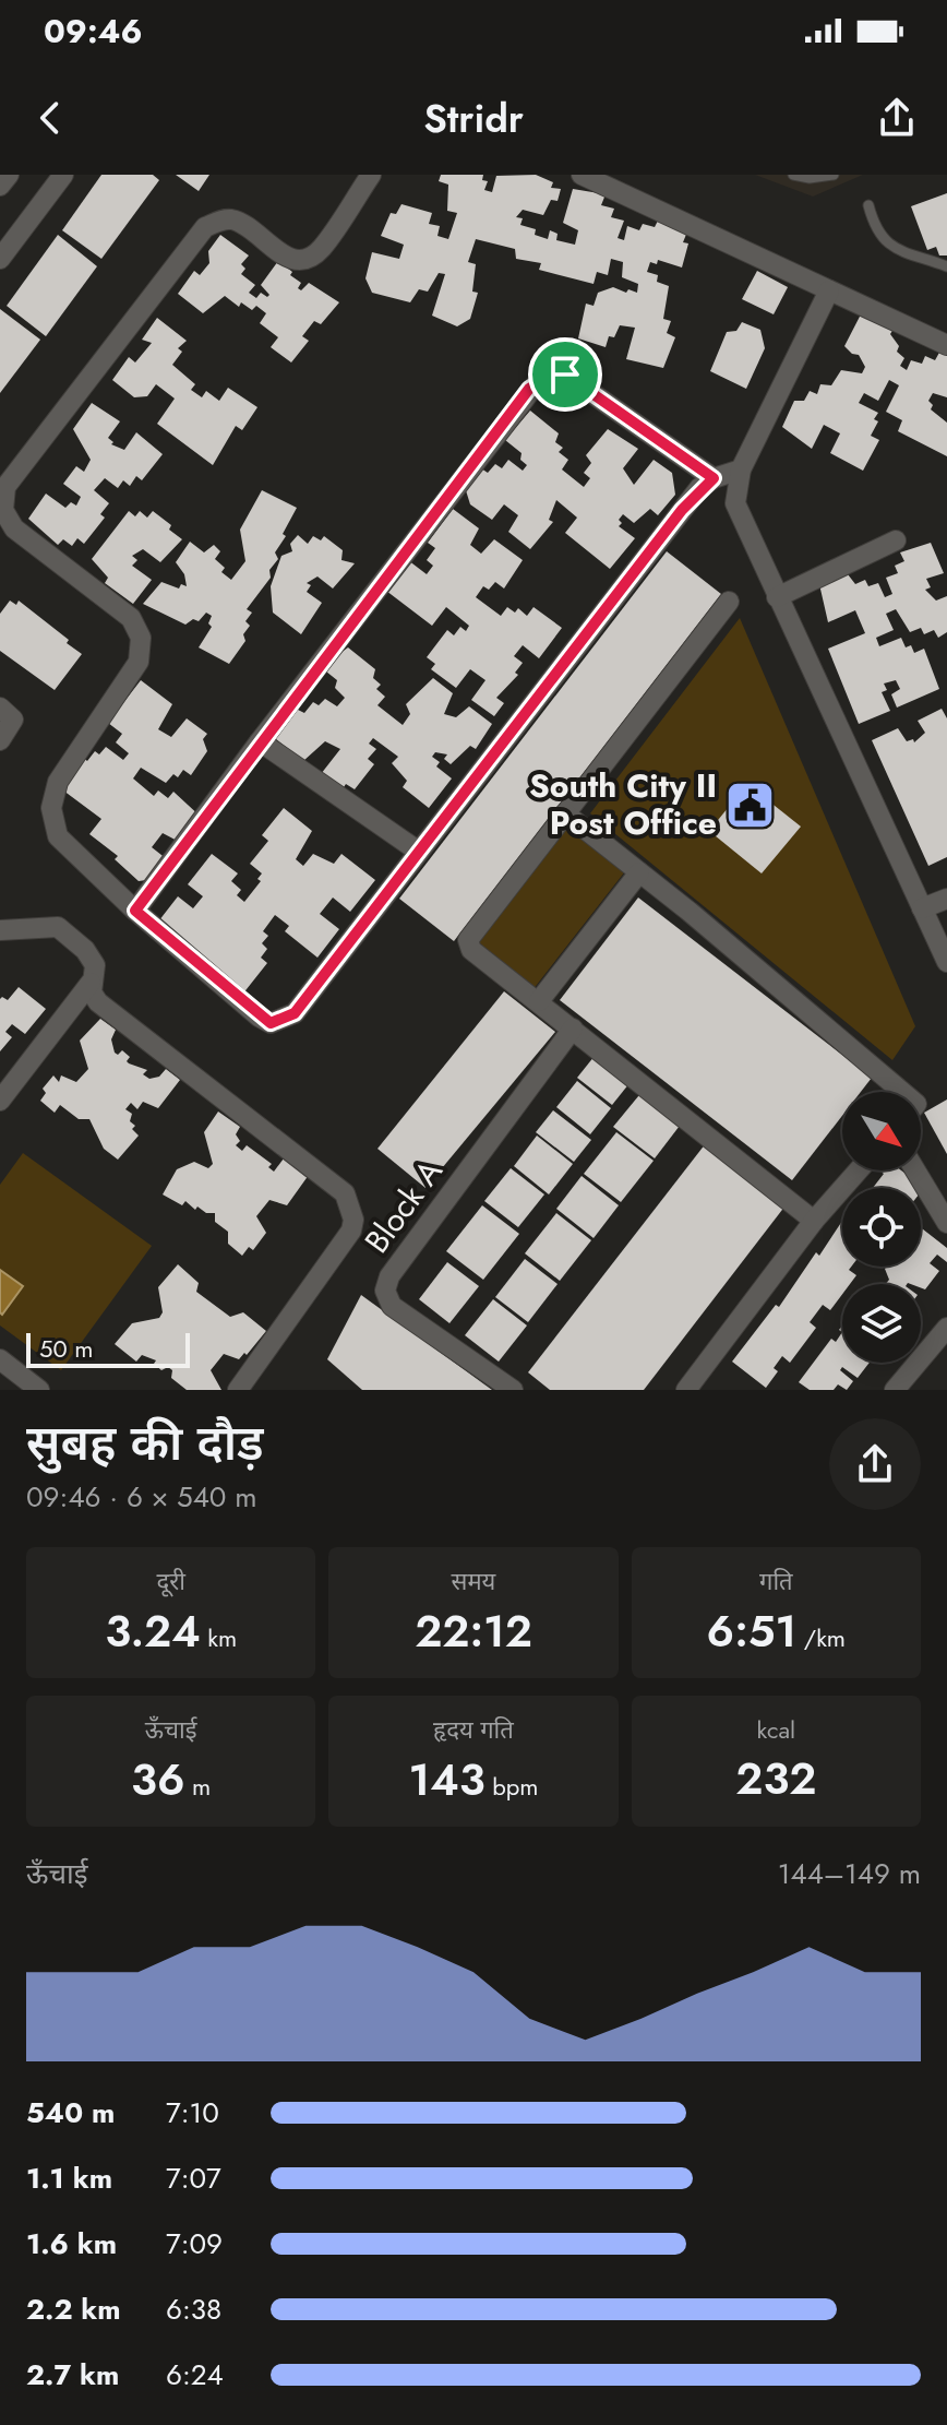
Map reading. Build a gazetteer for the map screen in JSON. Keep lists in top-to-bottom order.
{
  "streets": {
    "street": ["Block A"]
  },
  "places": {
    "public building": ["South City II Post Office"]
  },
  "scale_bar": "50 m",
  "north": "bottom right",
  "page": {
    "status": "09:46",
    "header": "Stridr",
    "scale": "50 m",
    "heading": ["सुबह की दौड़", "09:46 · 6 × 540 m"],
    "stats": [
      ["दूरी", "3.24 km"],
      ["समय", "22:12"],
      ["गति", "6:51 /km"],
      ["ऊँचाई", "36 m"],
      ["हृदय गति", "143 bpm"],
      ["kcal", "232"]
    ],
    "chart": ["ऊँचाई", "144–149 m"],
    "list": [
      {
        "name": "540 m",
        "note": "7:10"
      },
      {
        "name": "1.1 km",
        "note": "7:07"
      },
      {
        "name": "1.6 km",
        "note": "7:09"
      },
      {
        "name": "2.2 km",
        "note": "6:38"
      },
      {
        "name": "2.7 km",
        "note": "6:24"
      }
    ]
  }
}
